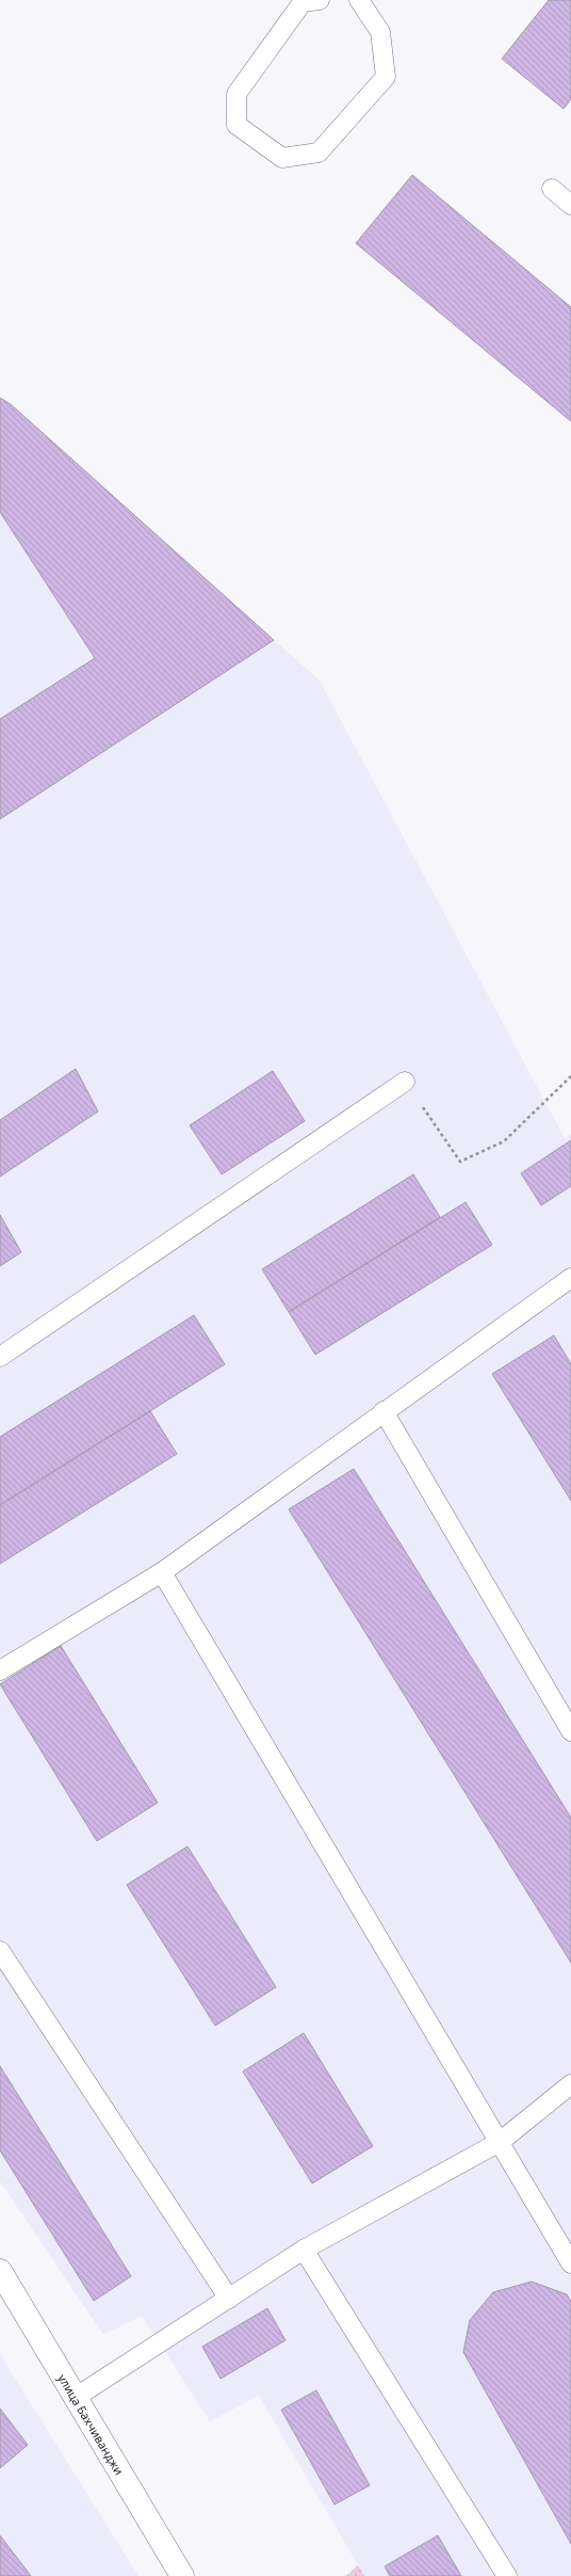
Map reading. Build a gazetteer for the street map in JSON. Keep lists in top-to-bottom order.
{
  "streets": {
    "main road": ["улица Бахчиванджи"]
  }
}
